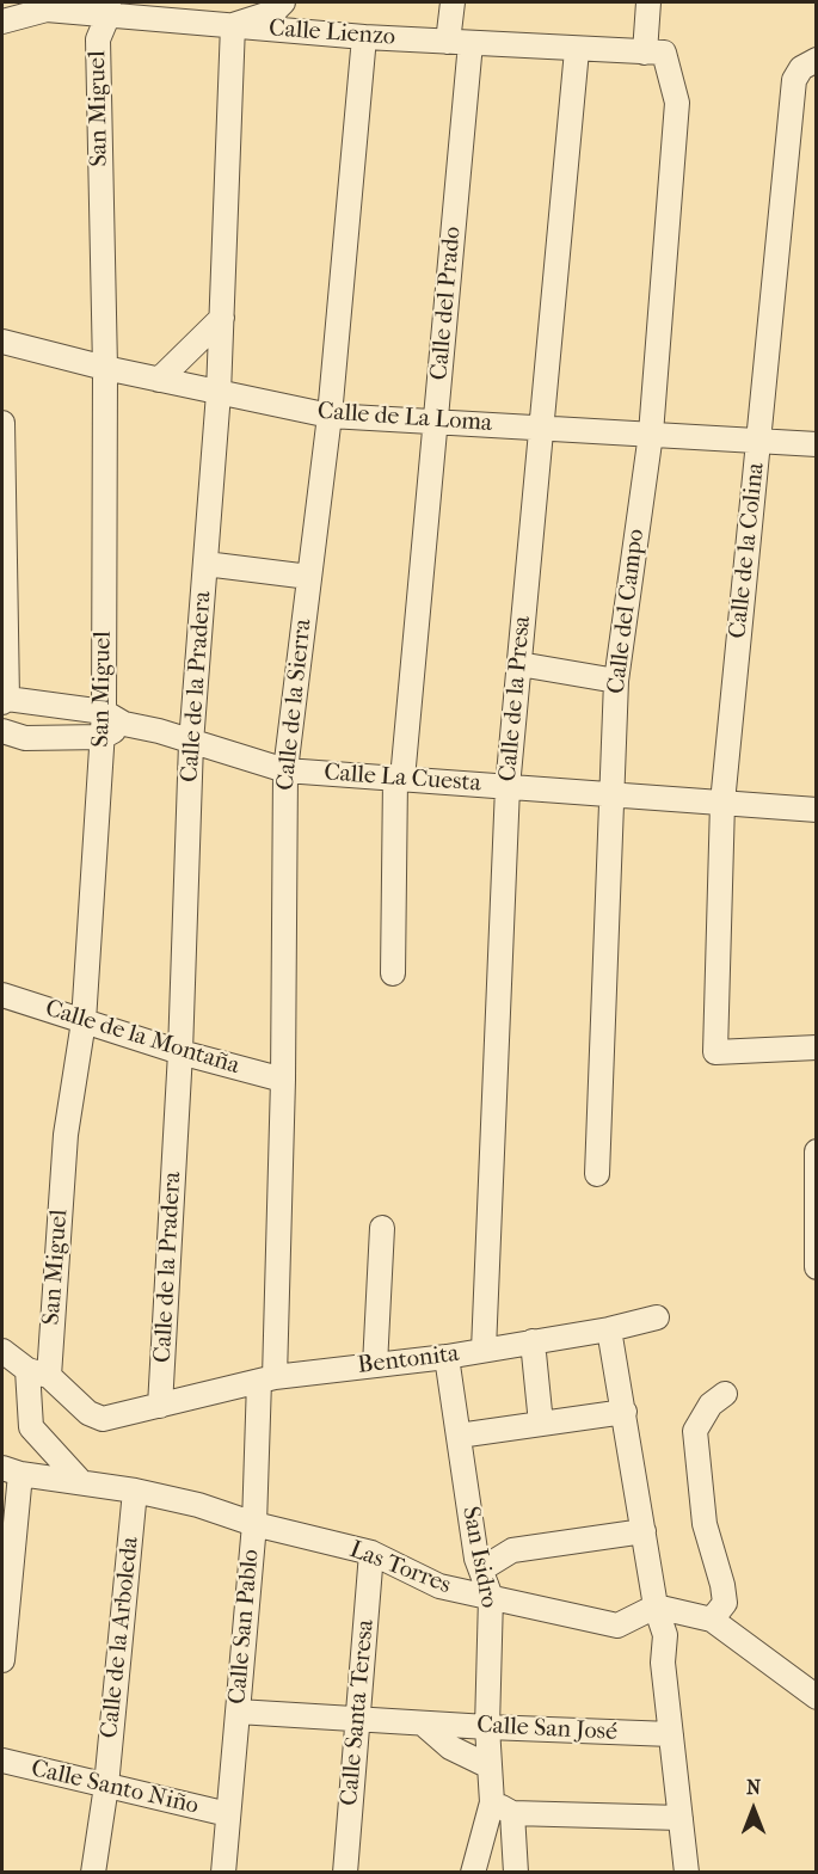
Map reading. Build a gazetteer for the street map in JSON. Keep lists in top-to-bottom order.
{
  "streets": {
    "street": [
      "Calle Lienzo",
      "San Miguel",
      "Calle del Prado",
      "Calle de La Loma",
      "Calle de la Colina",
      "Calle del Campo",
      "Calle de la Pradera",
      "Calle de la Presa",
      "Calle de la Sierra",
      "Calle La Cuesta",
      "Calle de la Montaña",
      "Bentonita",
      "San Isidro",
      "Las Torres",
      "Calle San Pablo",
      "Calle de la Arboleda",
      "Calle Santa Teresa",
      "Calle San José",
      "Calle Santo Niño"
    ]
  },
  "crossings": [
    ["Calle Lienzo", "San Miguel"],
    ["Calle Lienzo", "Calle del Prado"],
    ["Calle Lienzo", "Calle del Campo"],
    ["Calle Lienzo", "Calle de la Pradera"],
    ["Calle Lienzo", "Calle de la Presa"],
    ["Calle Lienzo", "Calle de la Sierra"],
    ["San Miguel", "Calle de La Loma"],
    ["San Miguel", "Calle La Cuesta"],
    ["San Miguel", "Calle de la Montaña"],
    ["San Miguel", "Bentonita"],
    ["San Miguel", "Las Torres"],
    ["Calle del Prado", "Calle de La Loma"],
    ["Calle del Prado", "Calle La Cuesta"],
    ["Calle de La Loma", "Calle de la Colina"],
    ["Calle de La Loma", "Calle del Campo"],
    ["Calle de La Loma", "Calle de la Pradera"],
    ["Calle de La Loma", "Calle de la Presa"],
    ["Calle de La Loma", "Calle de la Sierra"],
    ["Calle de la Colina", "Calle La Cuesta"],
    ["Calle del Campo", "Calle La Cuesta"],
    ["Calle de la Pradera", "Calle La Cuesta"],
    ["Calle de la Pradera", "Calle de la Montaña"],
    ["Calle de la Pradera", "Bentonita"],
    ["Calle de la Presa", "Calle La Cuesta"],
    ["Calle de la Presa", "Bentonita"],
    ["Calle de la Sierra", "Calle La Cuesta"],
    ["Calle de la Sierra", "Calle de la Montaña"],
    ["Calle de la Sierra", "Bentonita"],
    ["Calle de la Sierra", "Calle San Pablo"],
    ["Bentonita", "San Isidro"],
    ["Bentonita", "Calle San Pablo"],
    ["San Isidro", "Las Torres"],
    ["San Isidro", "Calle San José"],
    ["Las Torres", "Calle San Pablo"],
    ["Las Torres", "Calle de la Arboleda"],
    ["Las Torres", "Calle Santa Teresa"],
    ["Calle San Pablo", "Calle San José"],
    ["Calle San Pablo", "Calle Santo Niño"],
    ["Calle de la Arboleda", "Calle Santo Niño"],
    ["Calle Santa Teresa", "Calle San José"]
  ],
  "north": "top"
}
